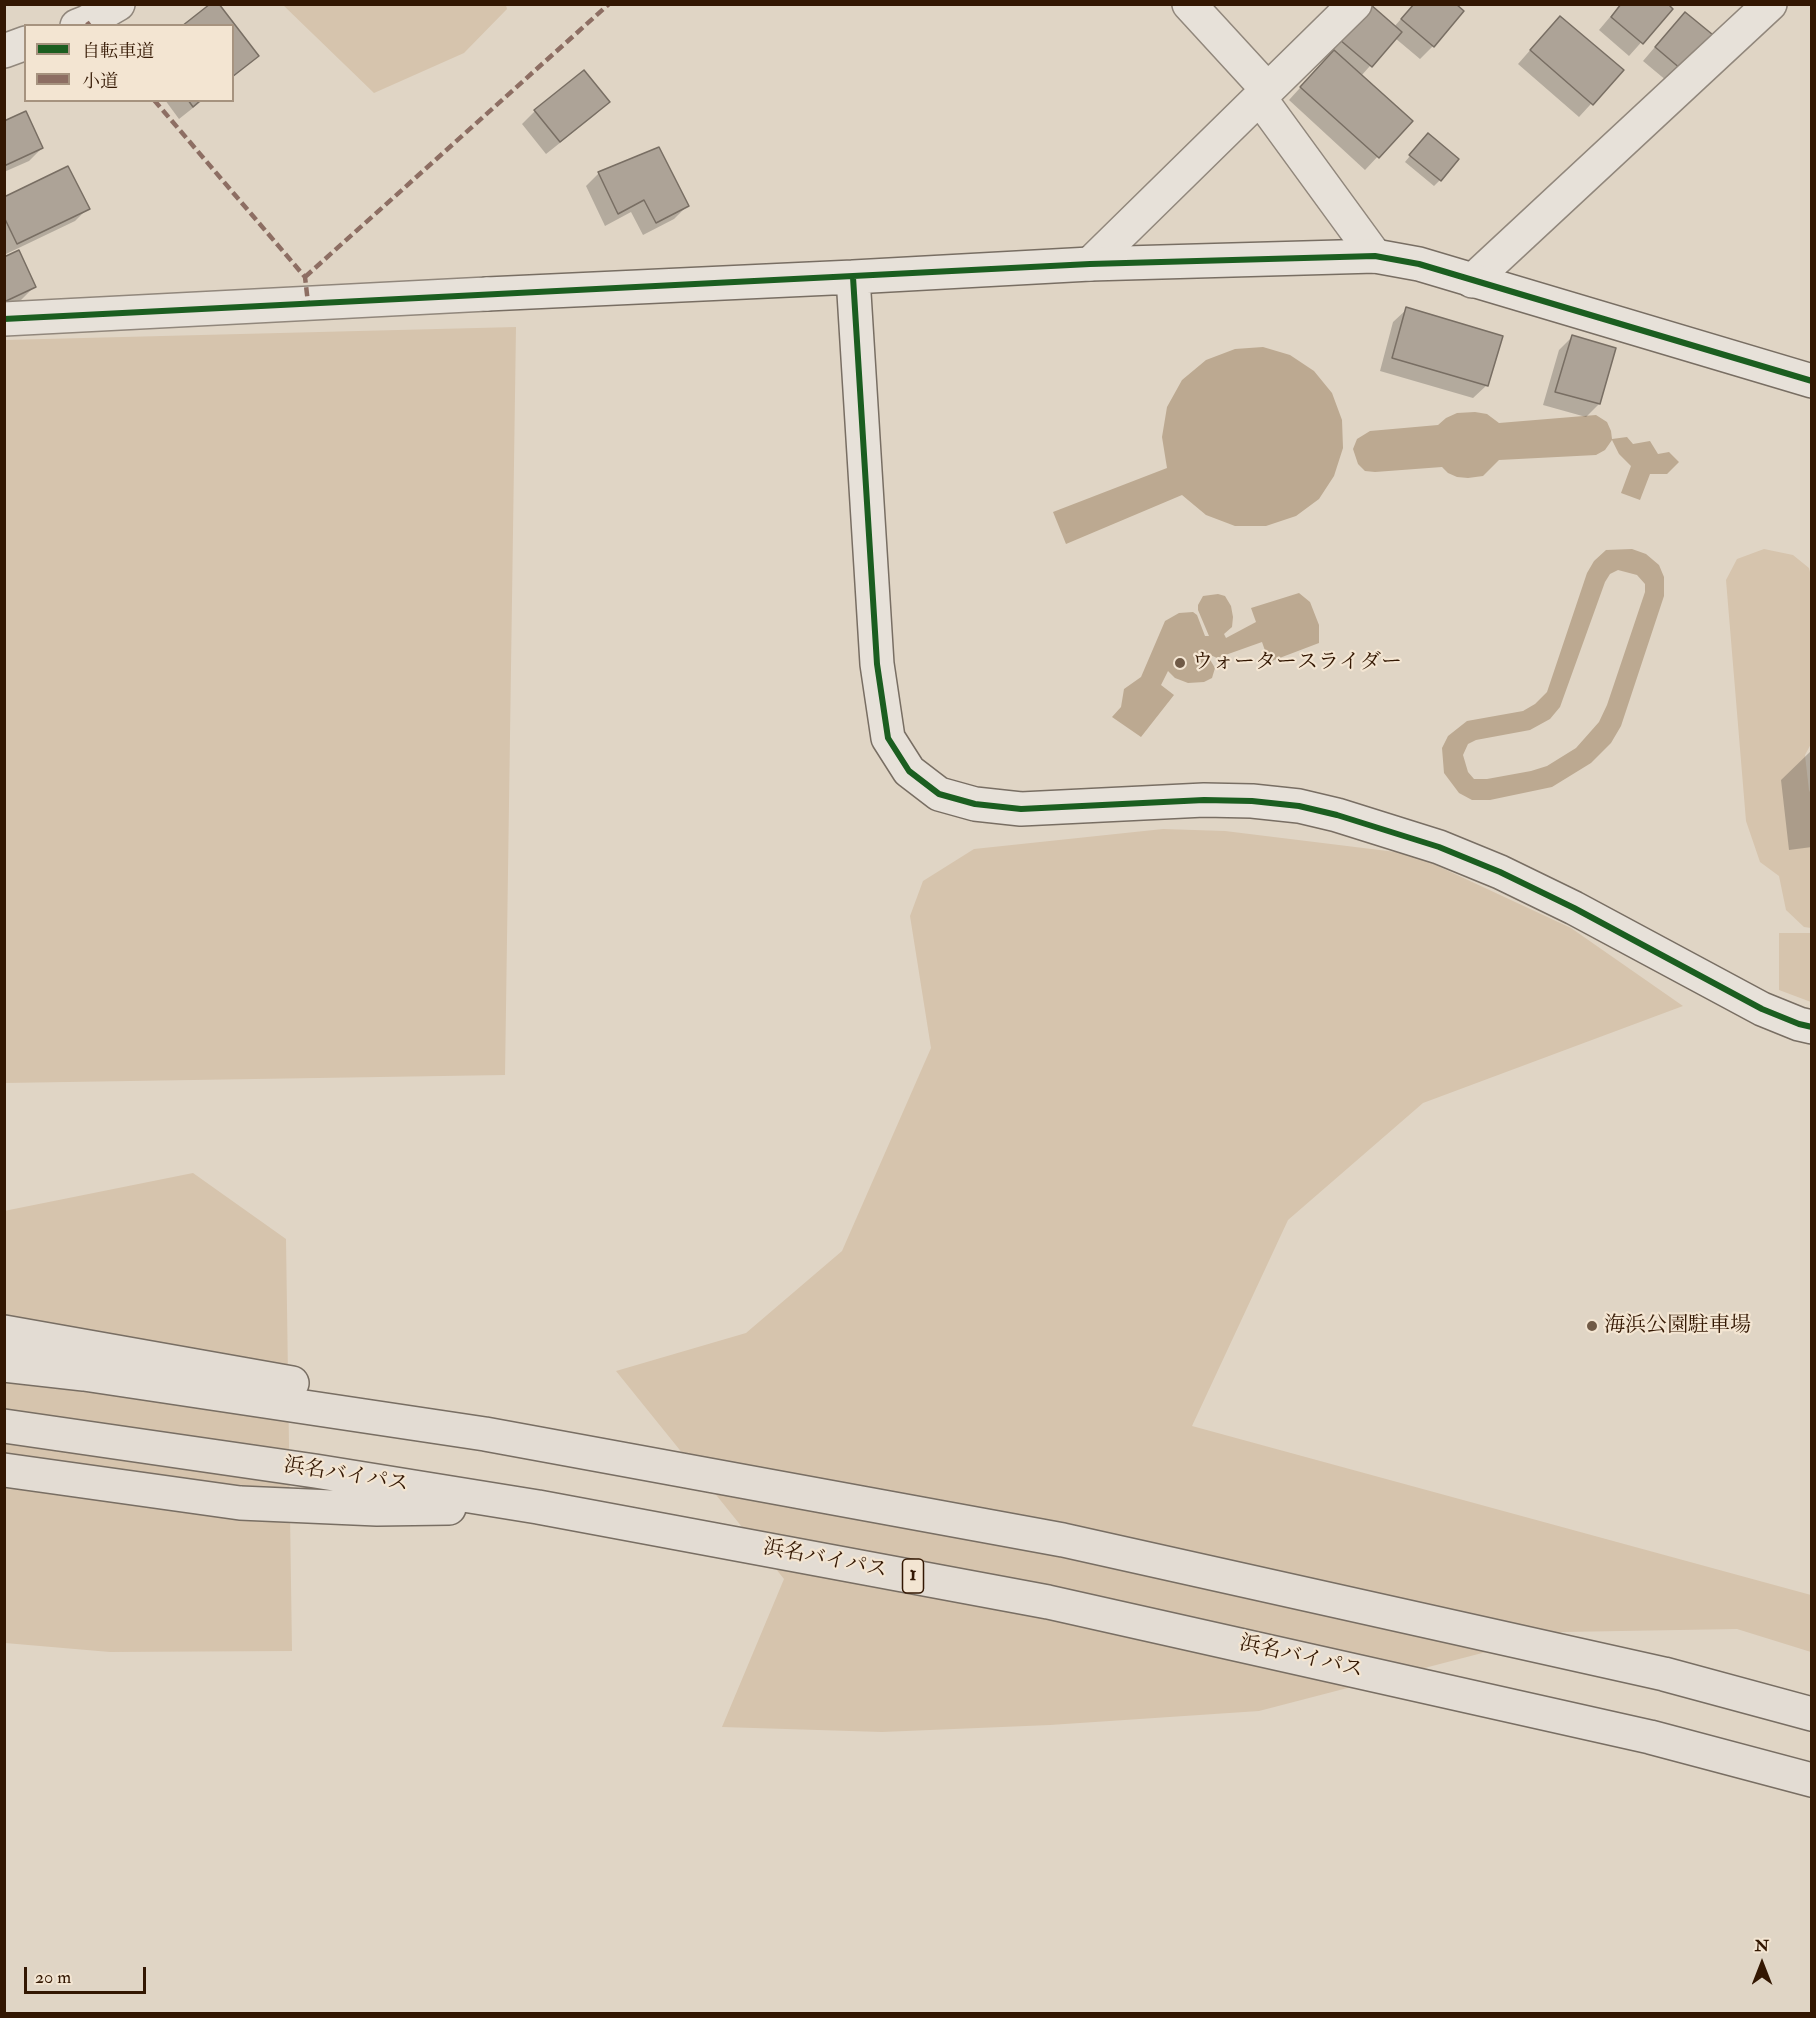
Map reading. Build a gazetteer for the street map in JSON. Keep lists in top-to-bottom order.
{
  "streets": {
    "highway": ["浜名バイパス", "1"]
  },
  "places": ["ウォータースライダー", "海浜公園駐車場"],
  "legend": ["自転車道", "小道"],
  "scale_bar": "20 m",
  "north": "top"
}
